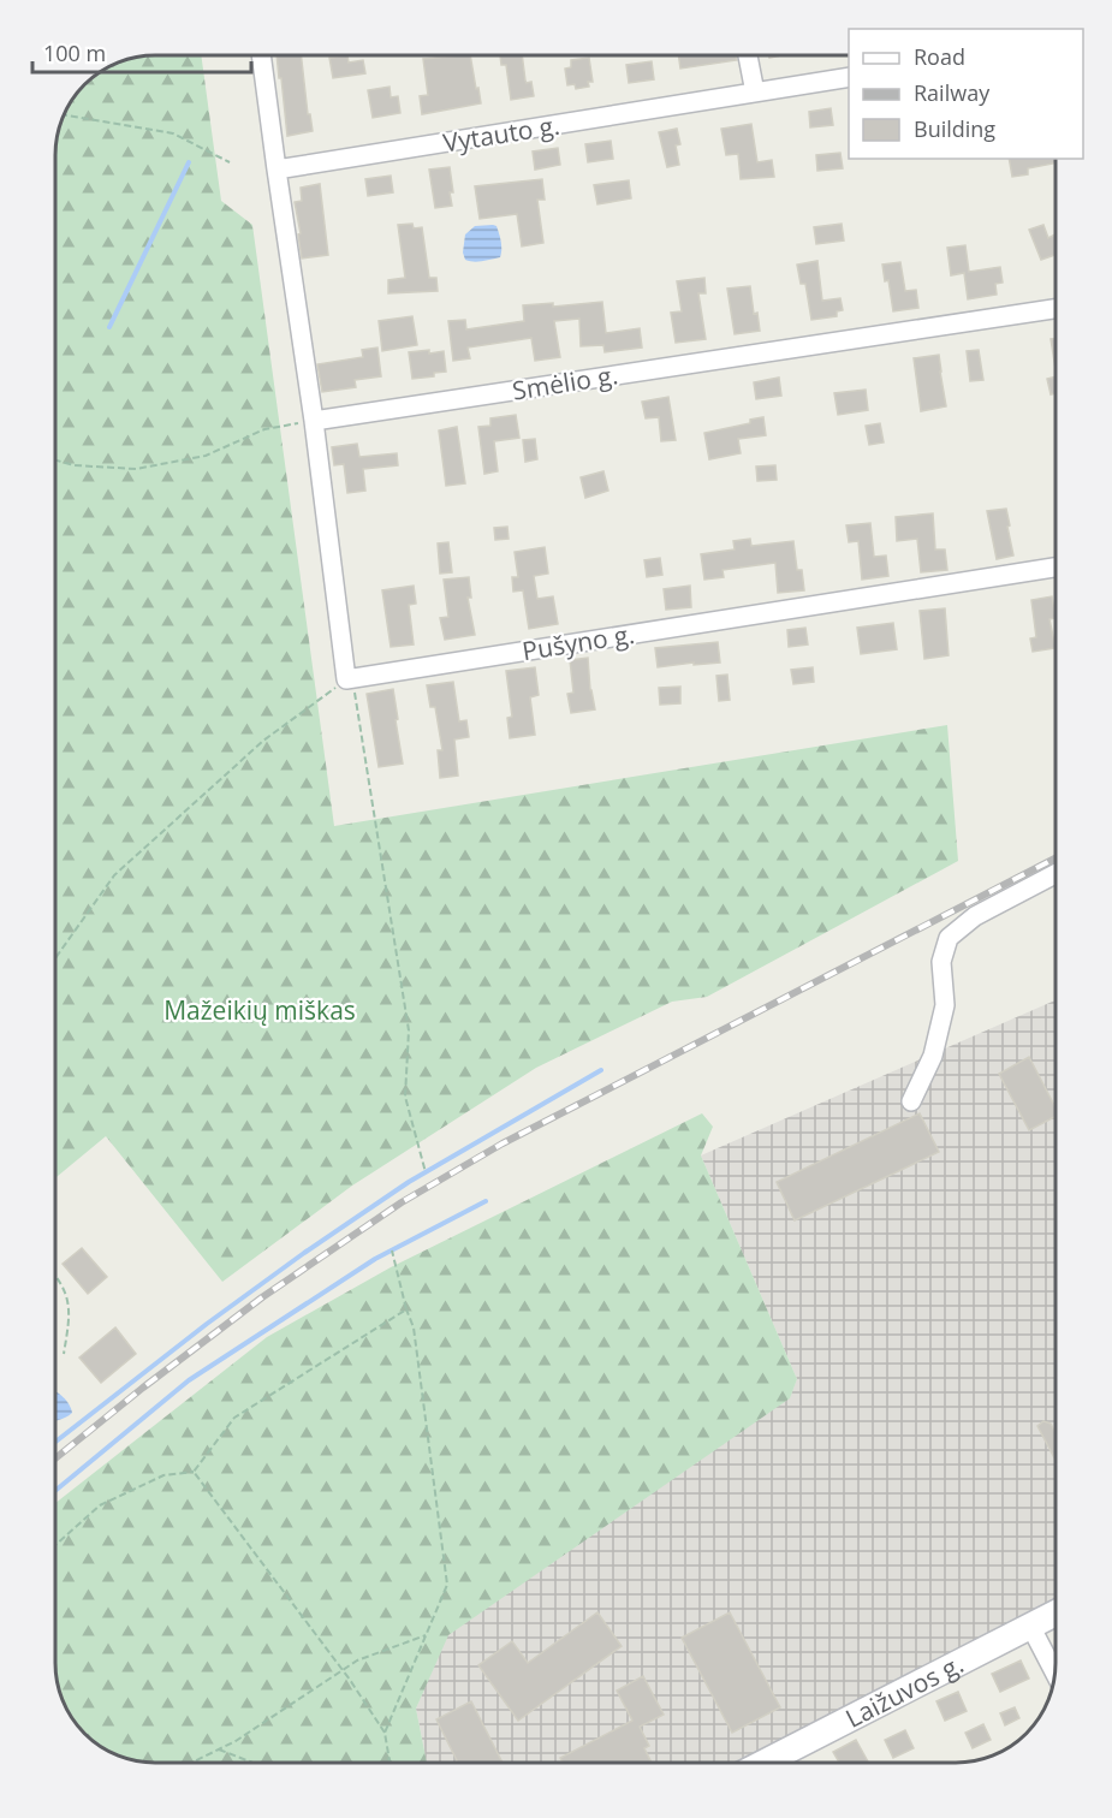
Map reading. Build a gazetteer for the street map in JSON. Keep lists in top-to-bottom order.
{
  "streets": {
    "main road": ["Laižuvos g."],
    "street": ["Vytauto g.", "Smėlio g.", "Pušyno g."]
  },
  "parks": ["Mažeikių miškas"],
  "legend": ["Road", "Railway", "Building"],
  "scale_bar": "100 m"
}
